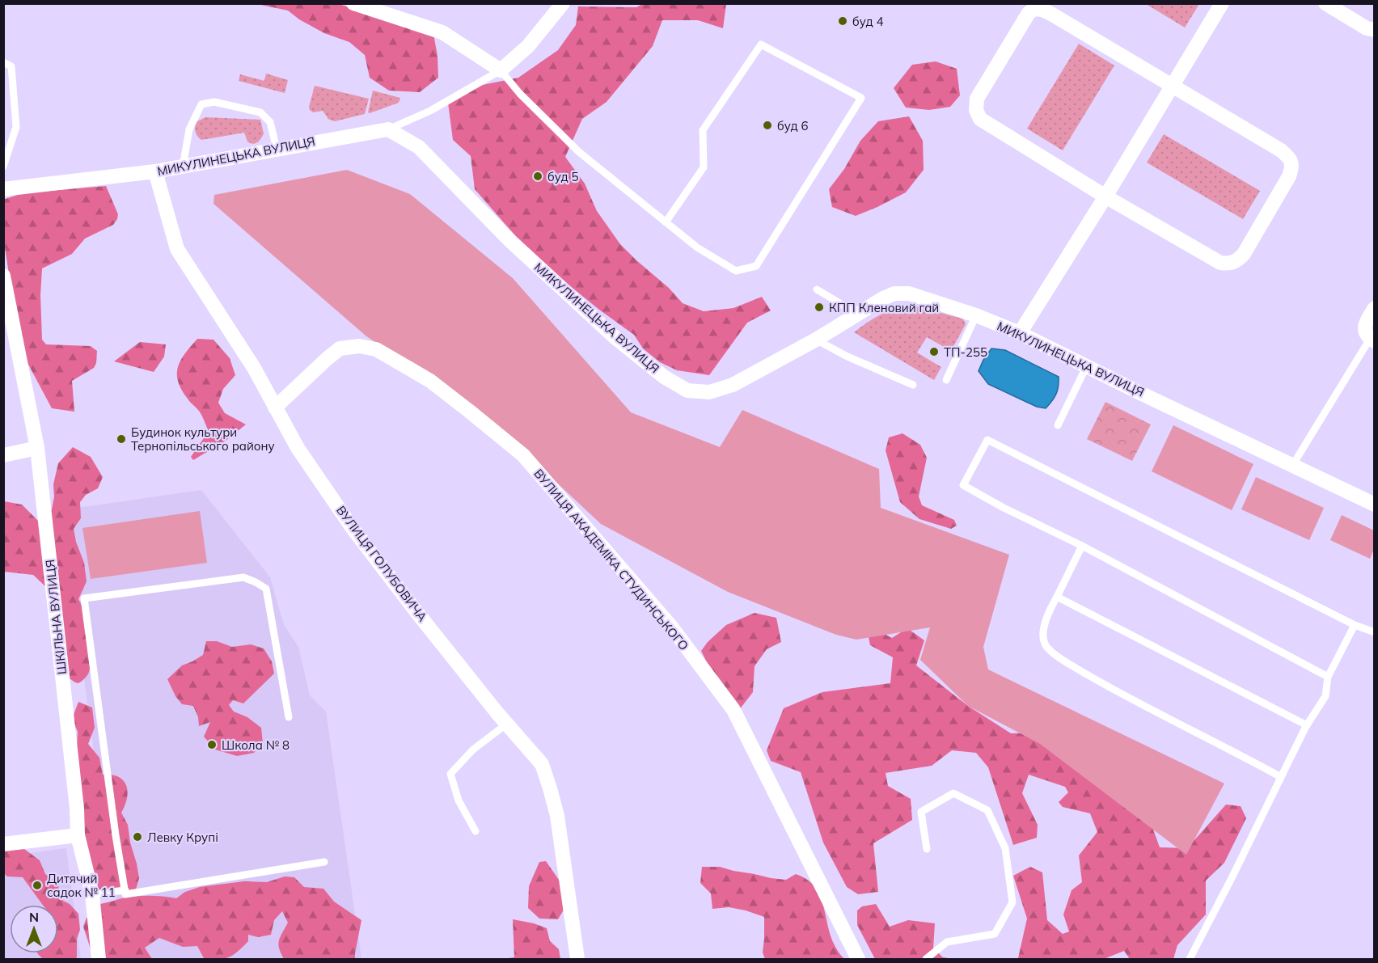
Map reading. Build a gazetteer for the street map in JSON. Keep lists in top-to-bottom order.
{
  "streets": {
    "street": [
      "МИКУЛИНЕЦЬКА ВУЛИЦЯ",
      "ВУЛИЦЯ АКАДЕМІКА СТУДИНСЬКОГО",
      "ВУЛИЦЯ ГОЛУБОВИЧА",
      "ШКІЛЬНА ВУЛИЦЯ"
    ]
  },
  "crossings": [
    ["МИКУЛИНЕЦЬКА ВУЛИЦЯ", "ВУЛИЦЯ ГОЛУБОВИЧА"],
    ["ВУЛИЦЯ АКАДЕМІКА СТУДИНСЬКОГО", "ВУЛИЦЯ ГОЛУБОВИЧА"]
  ],
  "places": [
    "буд 4",
    "буд 6",
    "буд 5",
    "КПП Кленовий гай",
    "ТП-255",
    "Будинок культури Тернопільського району",
    "Школа № 8",
    "Левку Крупі",
    "Дитячий садок № 11"
  ],
  "north": "top"
}
